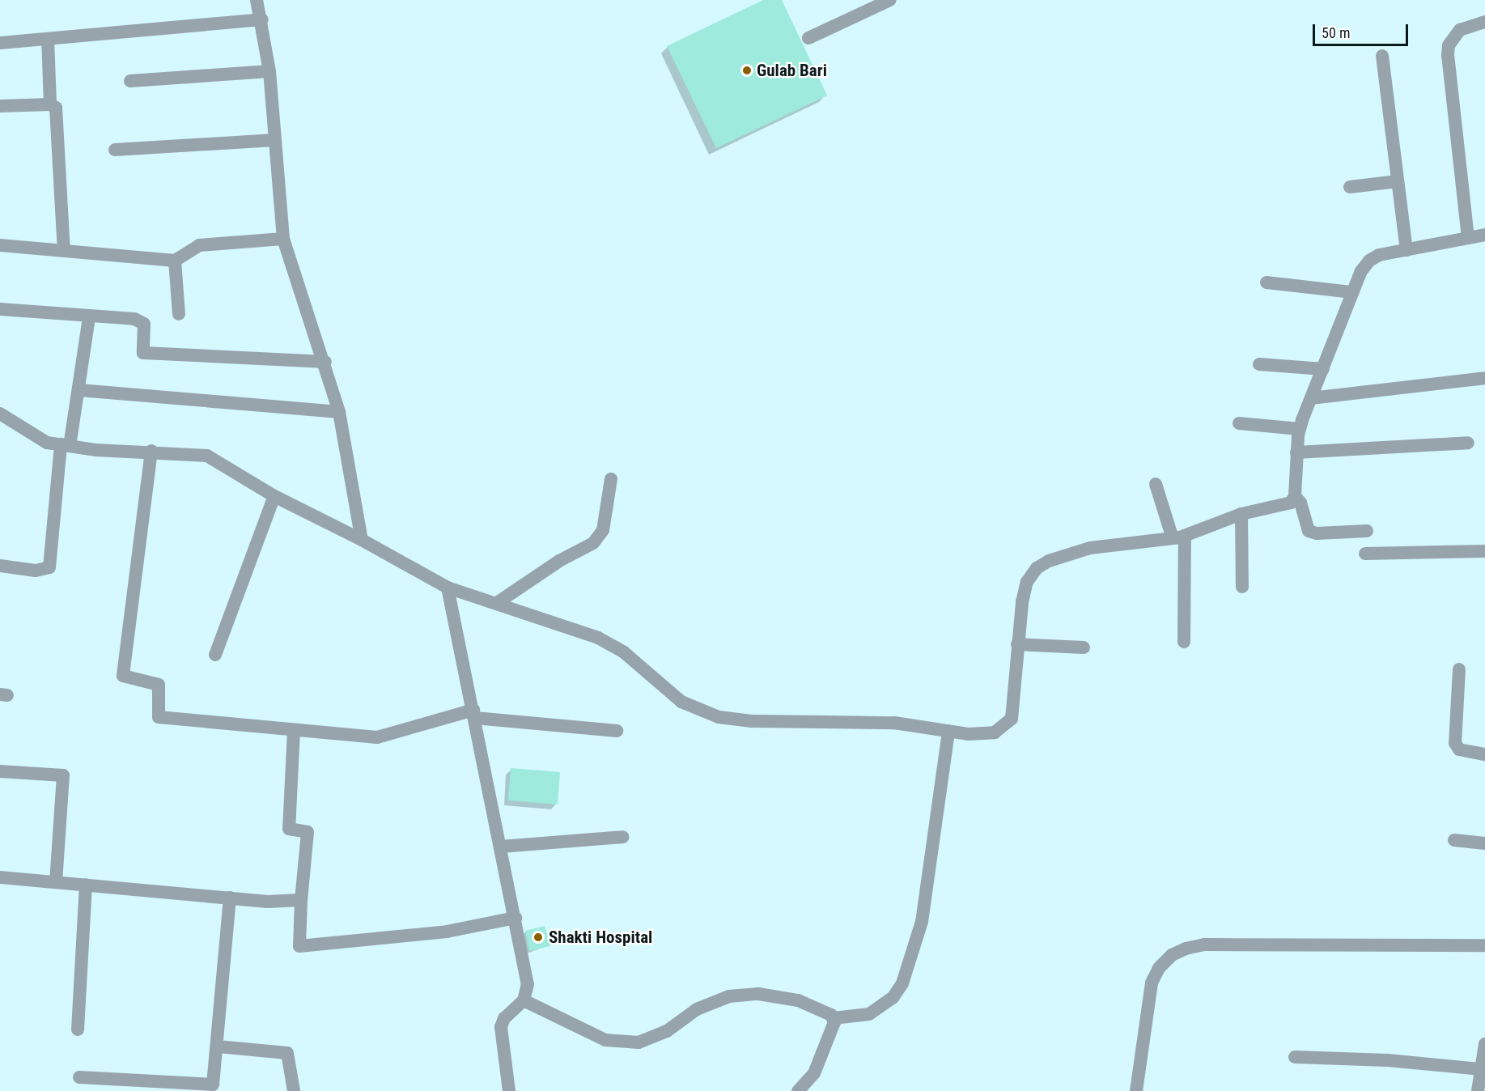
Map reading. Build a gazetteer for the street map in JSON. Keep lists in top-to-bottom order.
{
  "places": ["Gulab Bari", "Shakti Hospital"],
  "scale_bar": "50 m"
}
